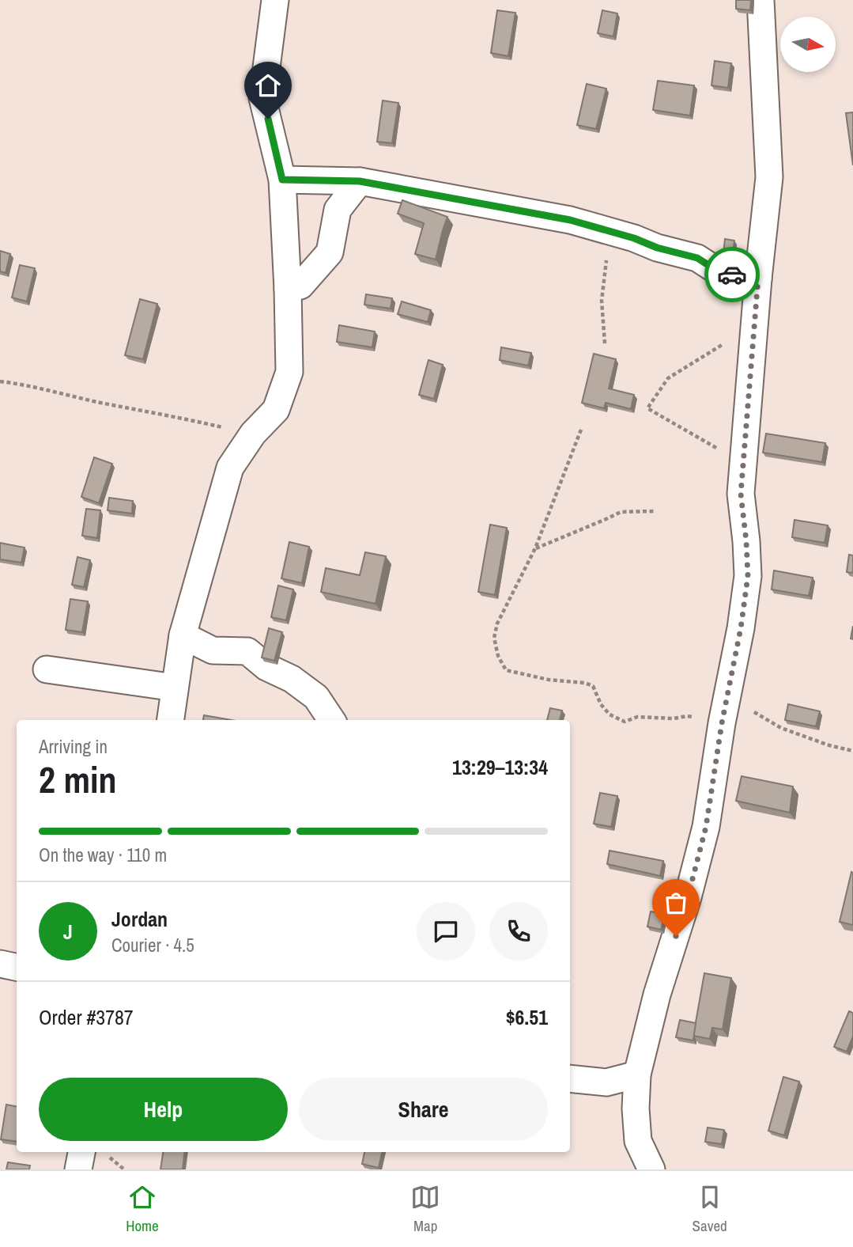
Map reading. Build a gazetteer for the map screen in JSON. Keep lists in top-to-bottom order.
{
  "north": "right",
  "page": {
    "heading": ["2 min", "Arriving in", "13:29–13:34"],
    "panel": [
      "Jordan",
      "Courier · 4.5",
      "Order #3787",
      "$6.51"
    ],
    "bar": "On the way · 110 m",
    "round": "J",
    "buttons": ["Help", "Share"],
    "tabs": ["Home", "Map", "Saved"]
  }
}
